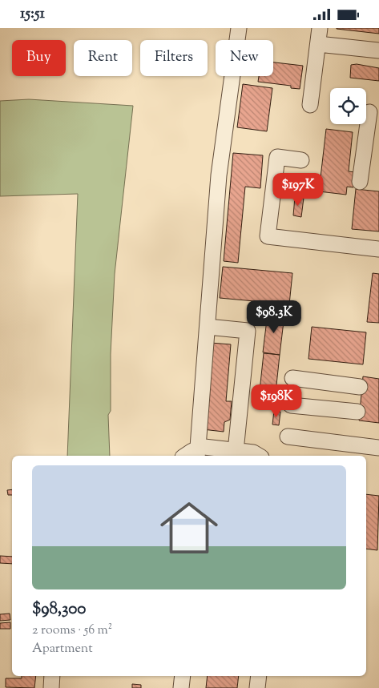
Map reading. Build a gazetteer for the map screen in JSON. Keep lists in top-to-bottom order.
{
  "page": {
    "status": "15:51",
    "chip": [
      "Buy",
      "Rent",
      "Filters",
      "New"
    ],
    "price": ["$197K", "$98.3K", "$198K"],
    "list": [
      {
        "name": "$98,300",
        "note": "2 rooms · 56 m² · Apartment"
      }
    ]
  }
}
